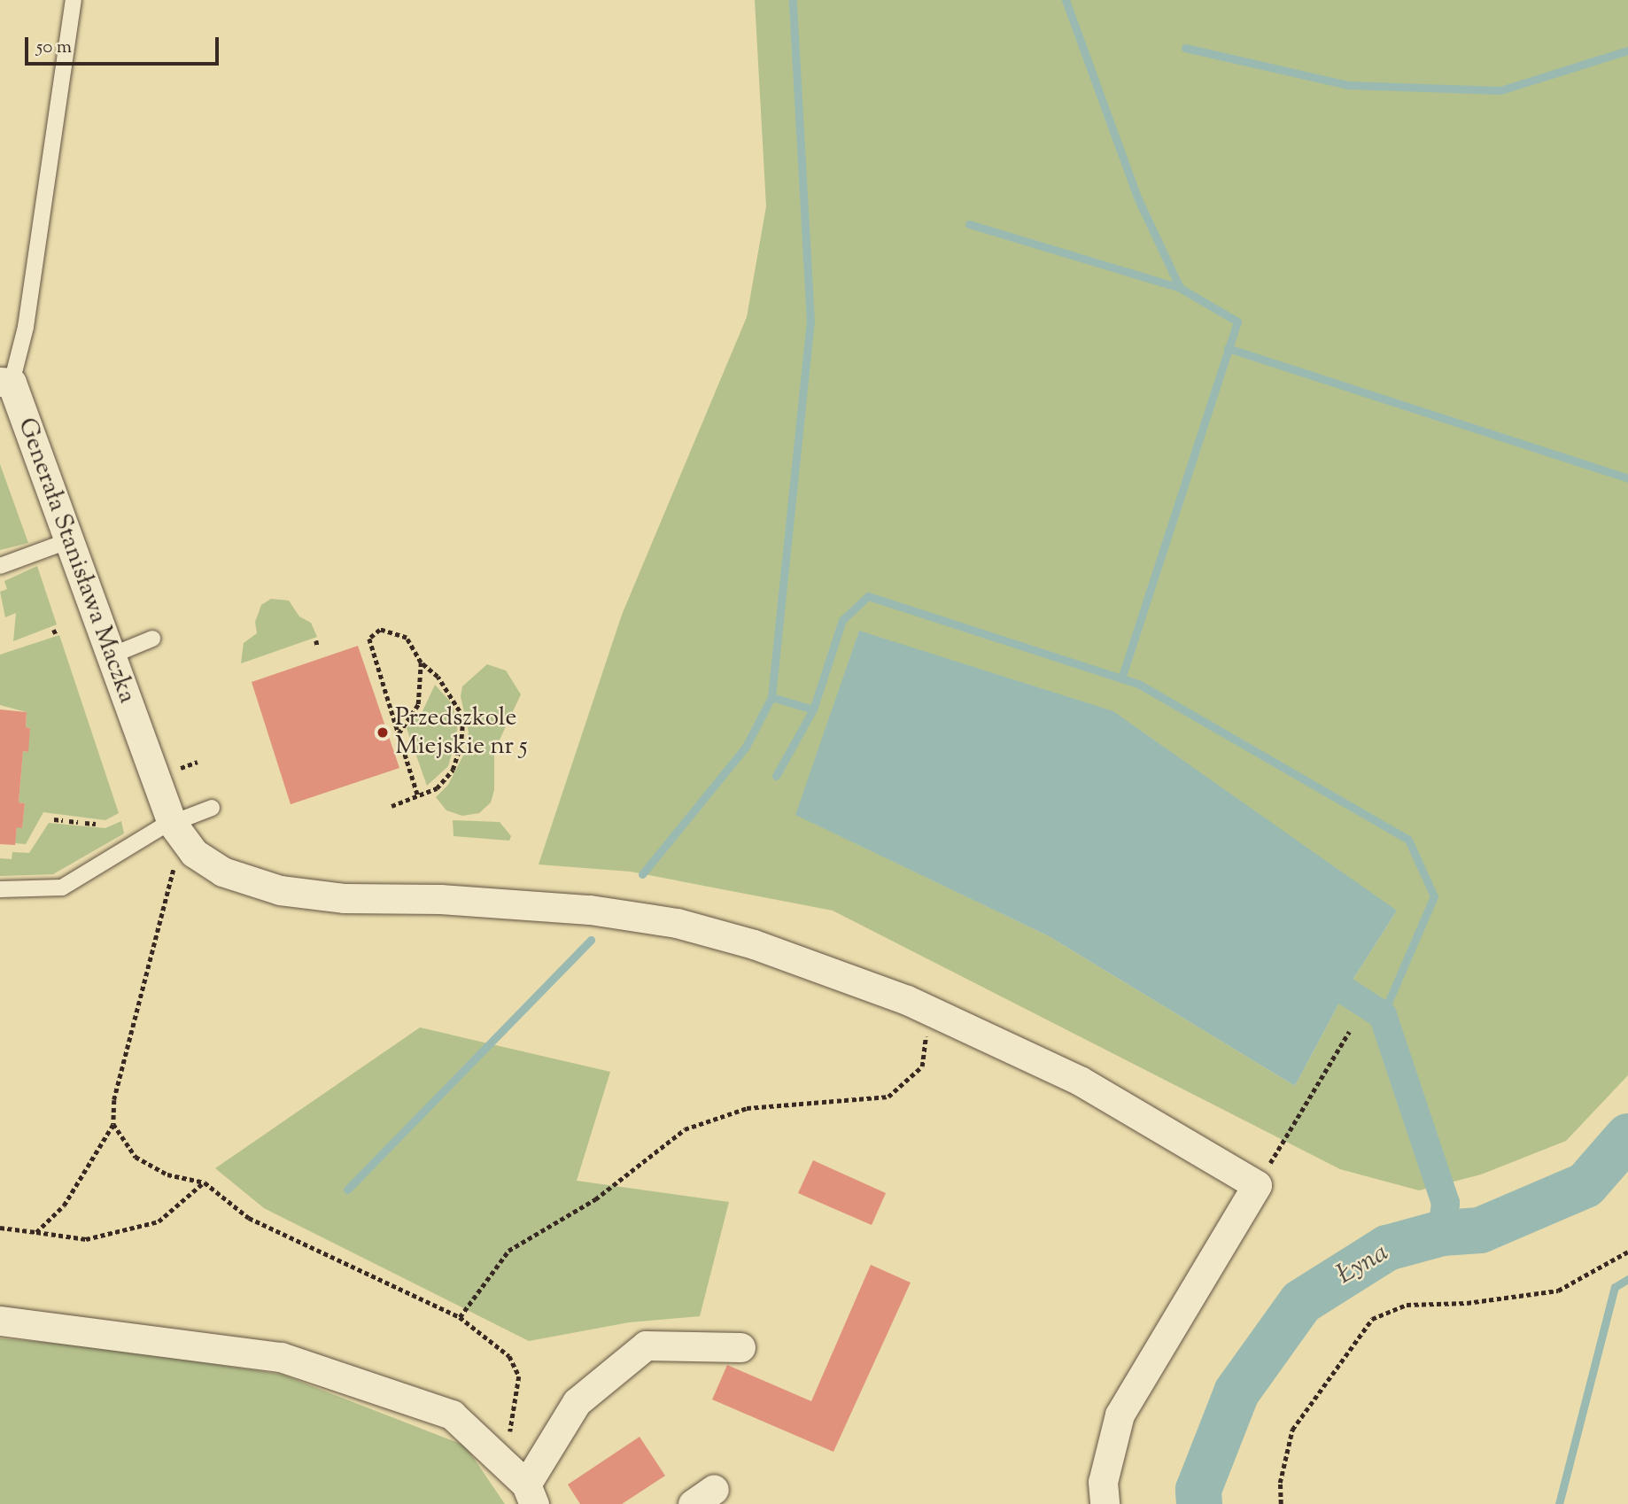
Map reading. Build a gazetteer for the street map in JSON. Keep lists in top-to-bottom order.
{
  "streets": {
    "street": ["Generała Stanisława Maczka"]
  },
  "water": ["Łyna"],
  "places": ["Przedszkole Miejskie nr 5"],
  "scale_bar": "50 m"
}
